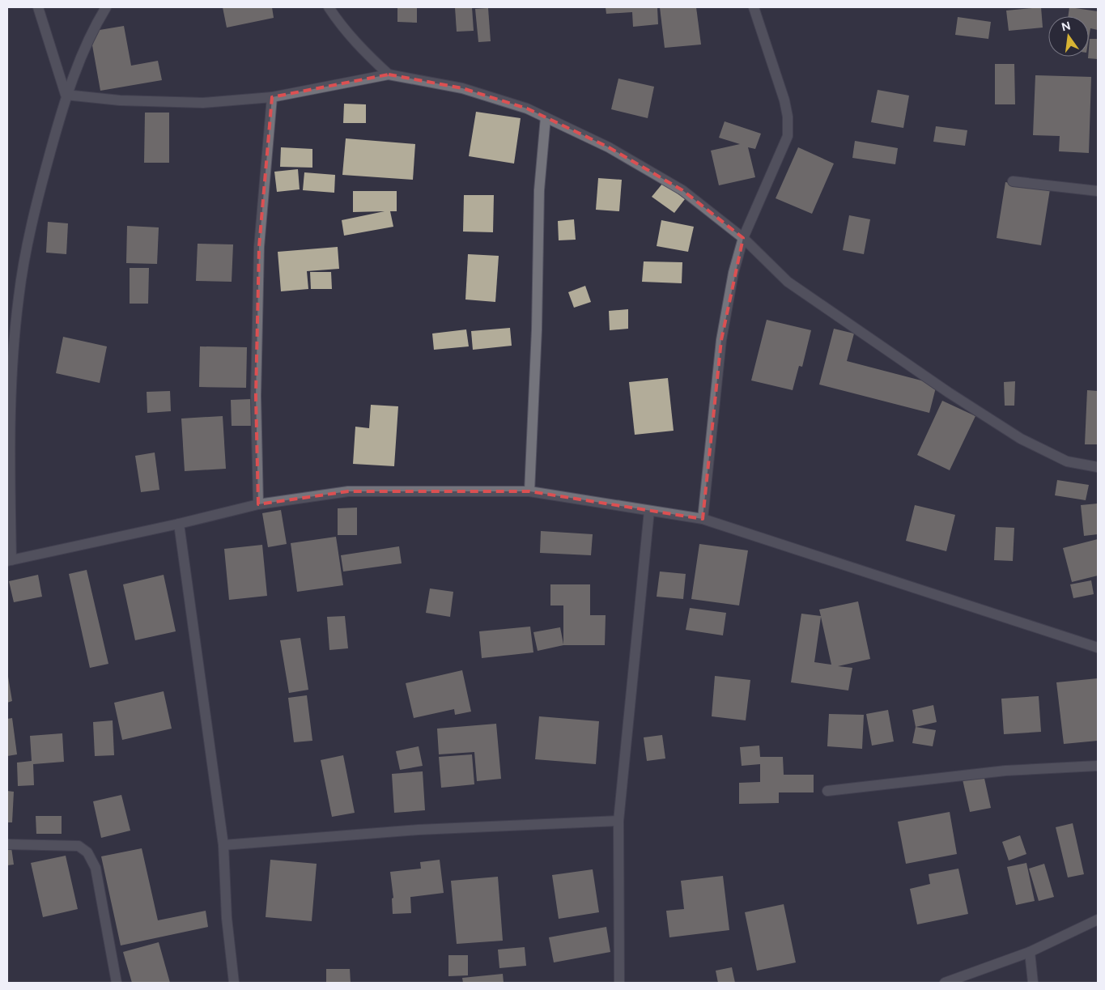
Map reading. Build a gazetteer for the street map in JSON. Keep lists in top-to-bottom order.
{
  "north": "top"
}
